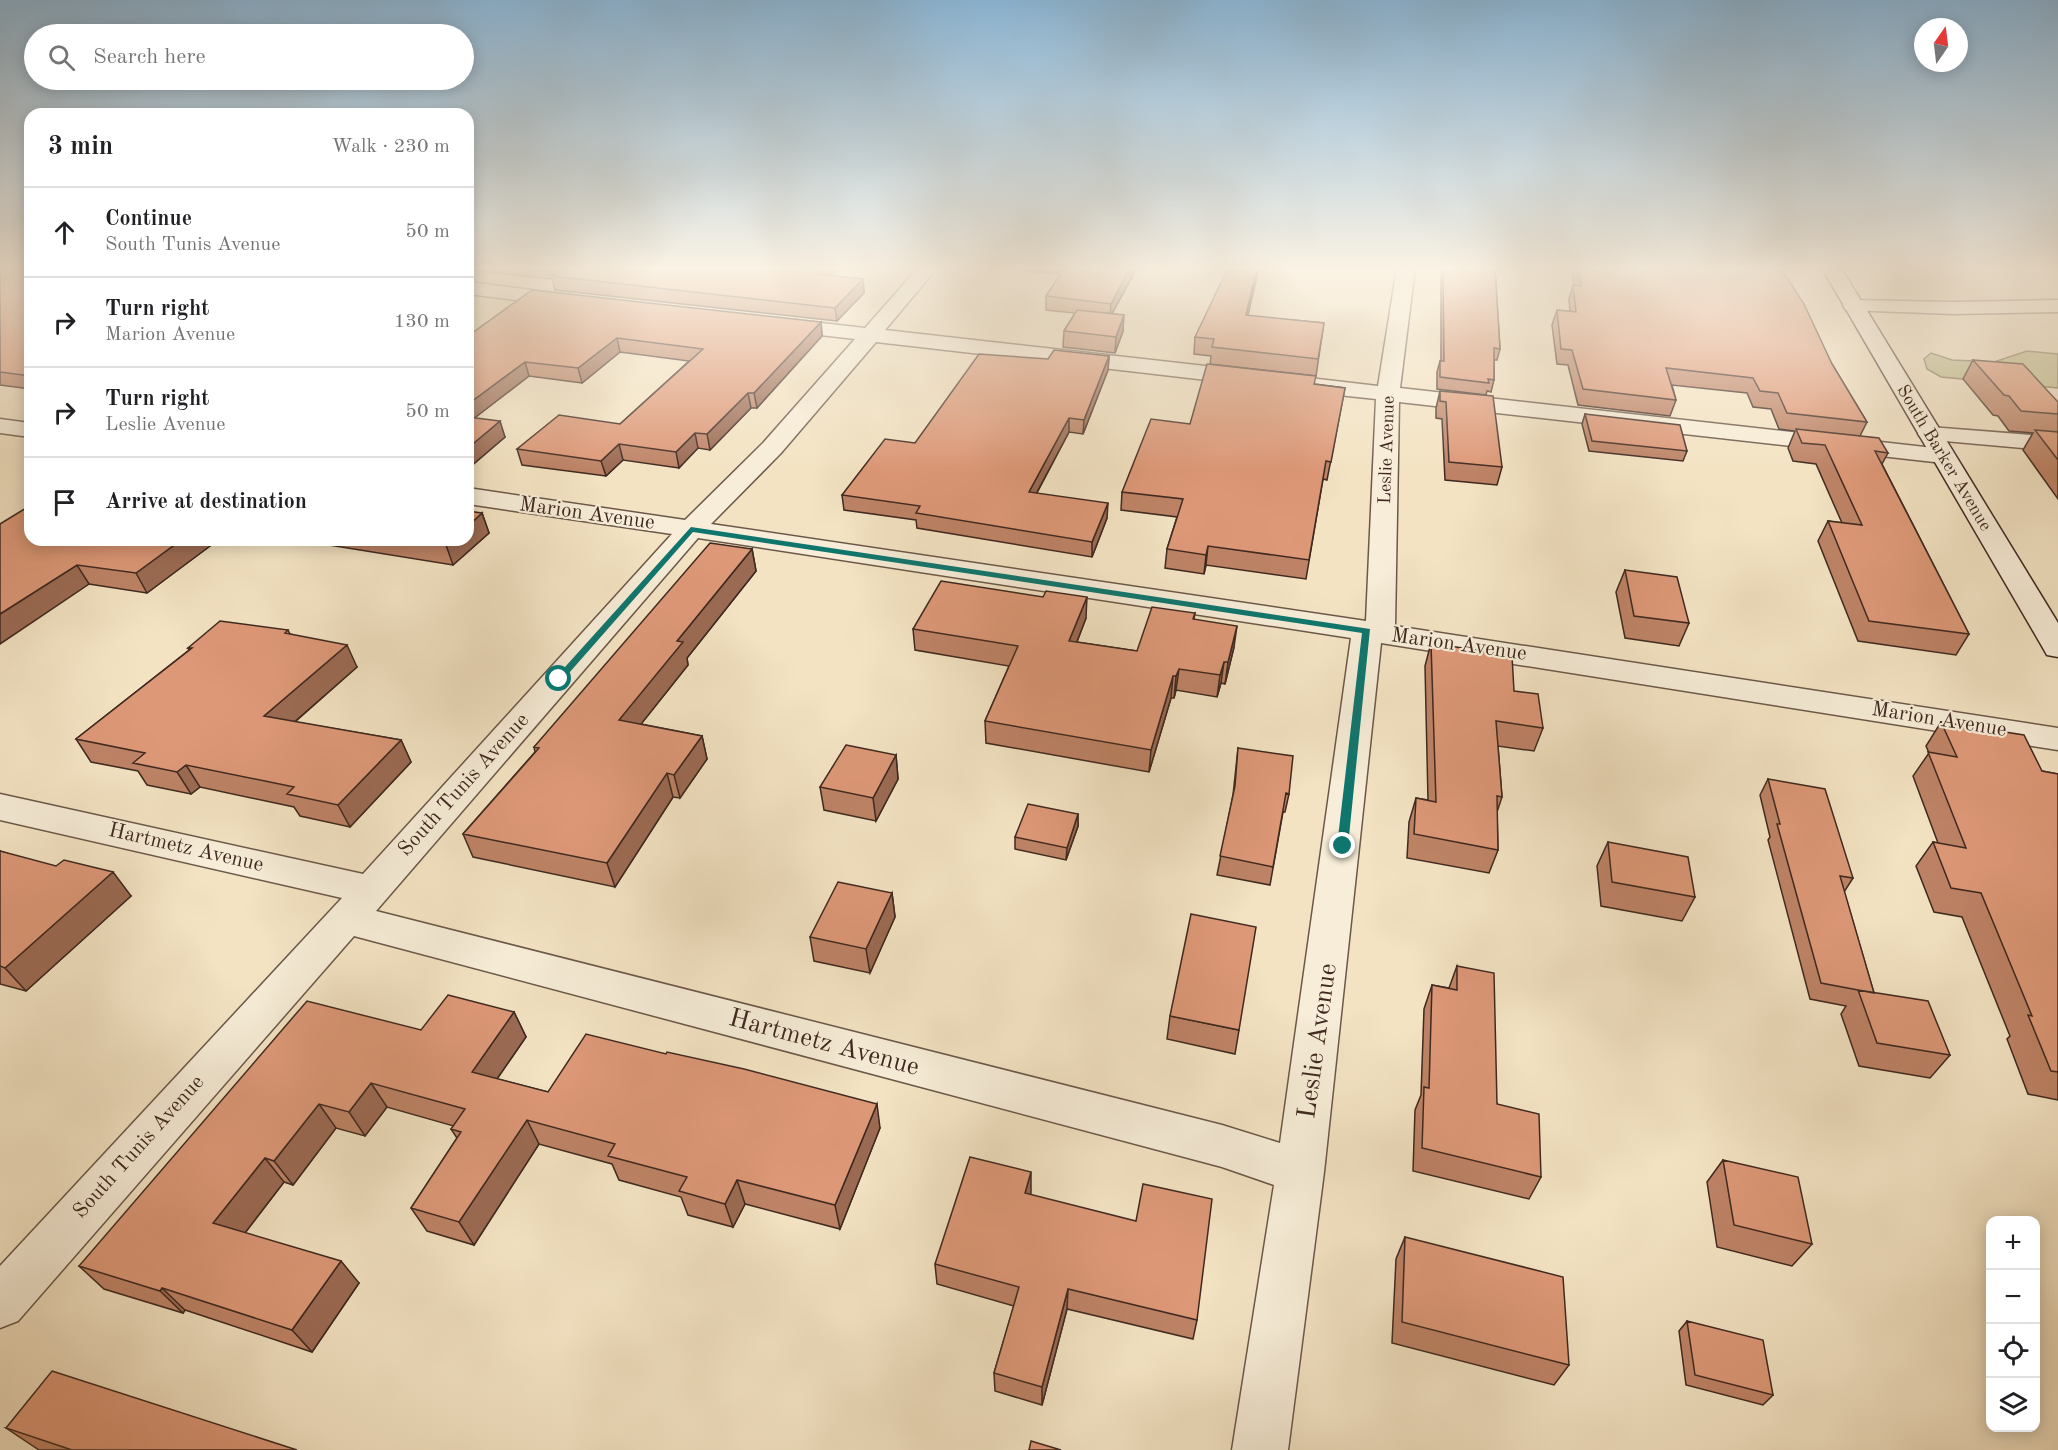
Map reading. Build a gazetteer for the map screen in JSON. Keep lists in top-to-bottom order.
{
  "streets": {
    "street": [
      "Leslie Avenue",
      "South Barker Avenue",
      "Marion Avenue",
      "South Tunis Avenue",
      "Hartmetz Avenue"
    ]
  },
  "crossings": [
    ["Leslie Avenue", "Marion Avenue"],
    ["Leslie Avenue", "Hartmetz Avenue"],
    ["Marion Avenue", "South Tunis Avenue"],
    ["South Tunis Avenue", "Hartmetz Avenue"]
  ],
  "north": "top",
  "page": {
    "search": "Search here",
    "heading": ["3 min", "Walk · 230 m"],
    "list": [
      ["Continue", "South Tunis Avenue", "50 m"],
      ["Turn right", "Marion Avenue", "130 m"],
      ["Turn right", "Leslie Avenue", "50 m"],
      "Arrive at destination"
    ],
    "map_buttons": ["+", "−"]
  }
}
